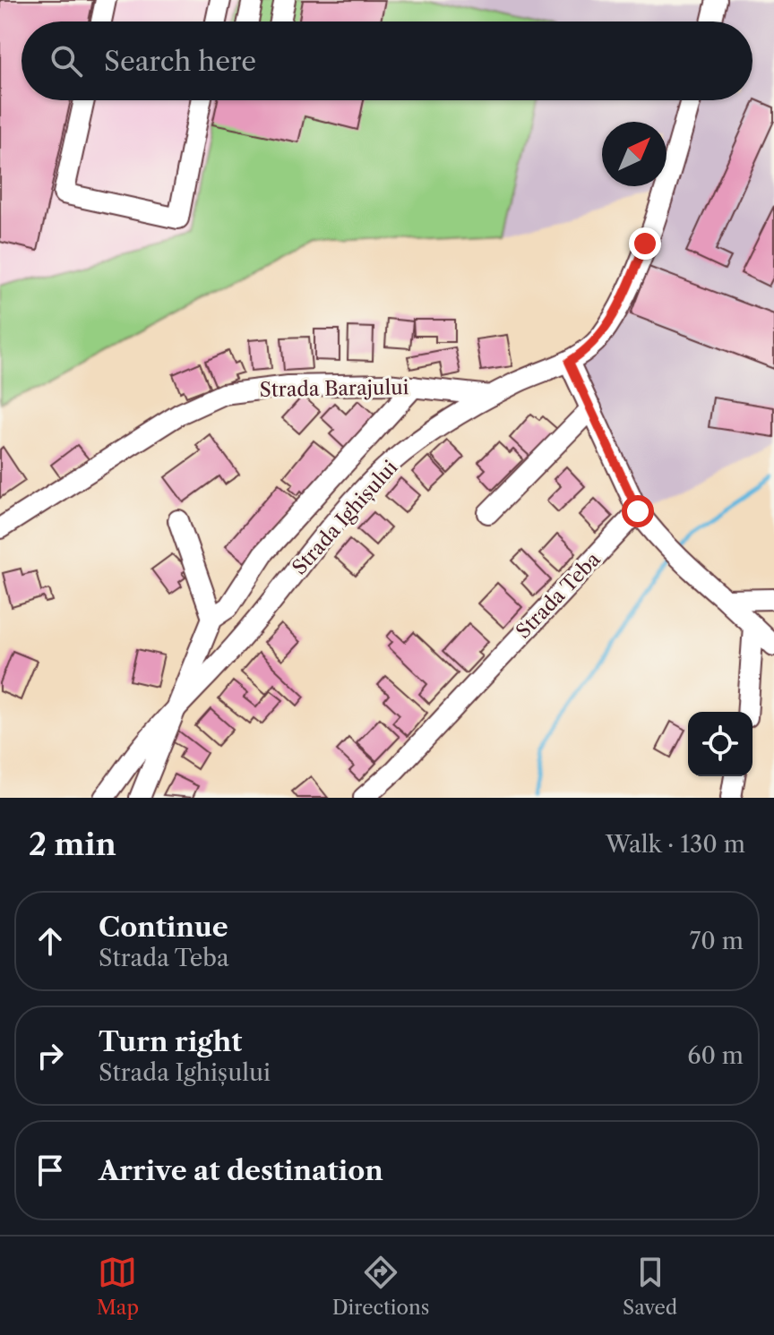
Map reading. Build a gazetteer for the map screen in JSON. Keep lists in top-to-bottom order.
{
  "streets": {
    "street": ["Strada Barajului", "Strada Ighișului", "Strada Teba"]
  },
  "crossings": [
    ["Strada Barajului", "Strada Ighișului"]
  ],
  "north": "top right",
  "page": {
    "search": "Search here",
    "heading": ["2 min", "Walk · 130 m"],
    "list": [
      ["Continue", "Strada Teba", "70 m"],
      ["Turn right", "Strada Ighișului", "60 m"],
      "Arrive at destination"
    ],
    "nav": ["Map", "Directions", "Saved"]
  }
}
